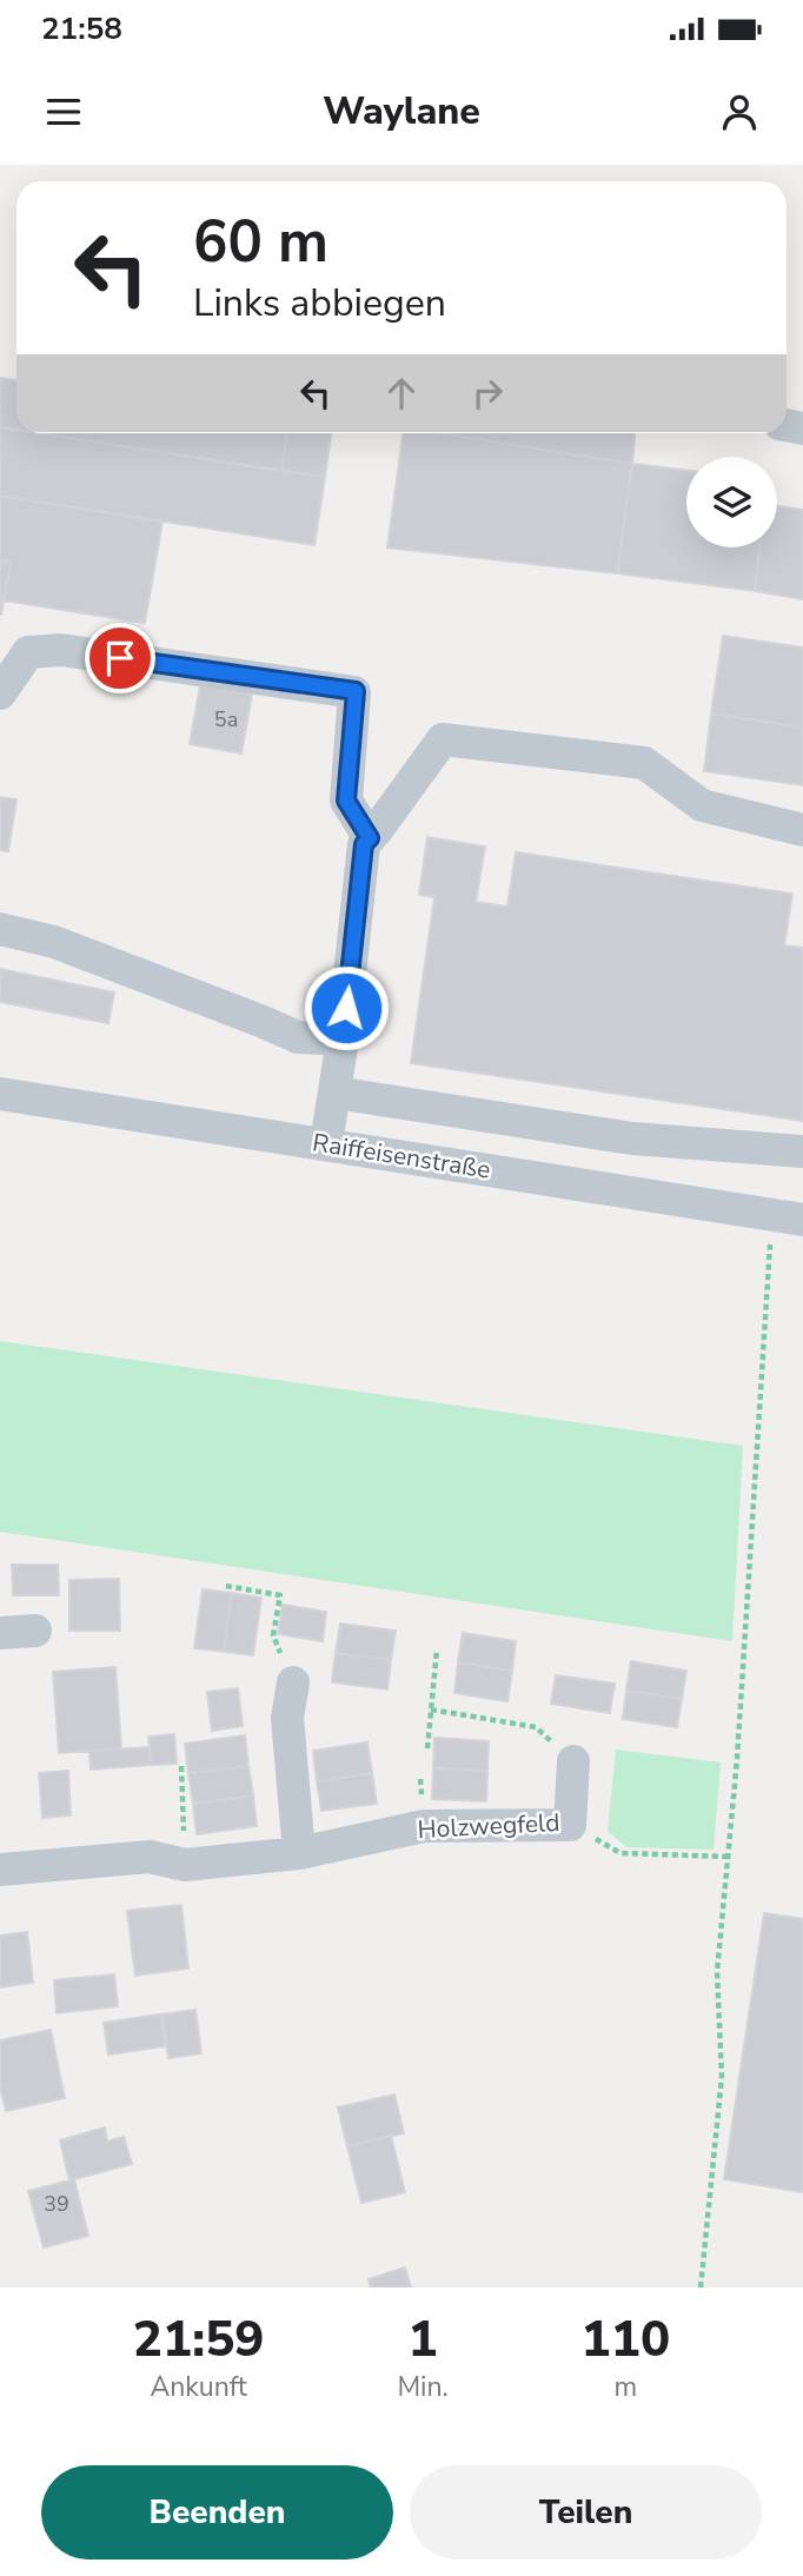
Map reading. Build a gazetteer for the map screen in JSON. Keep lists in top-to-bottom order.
{
  "streets": {
    "street": ["Raiffeisenstraße", "Holzwegfeld"]
  },
  "house_numbers": ["5a", "39"],
  "page": {
    "status": "21:58",
    "header": "Waylane",
    "turn": ["60 m", "Links abbiegen"],
    "eta": [
      "21:59",
      "Ankunft",
      "1",
      "Min.",
      "110",
      "m"
    ],
    "buttons": ["Beenden", "Teilen"]
  }
}
